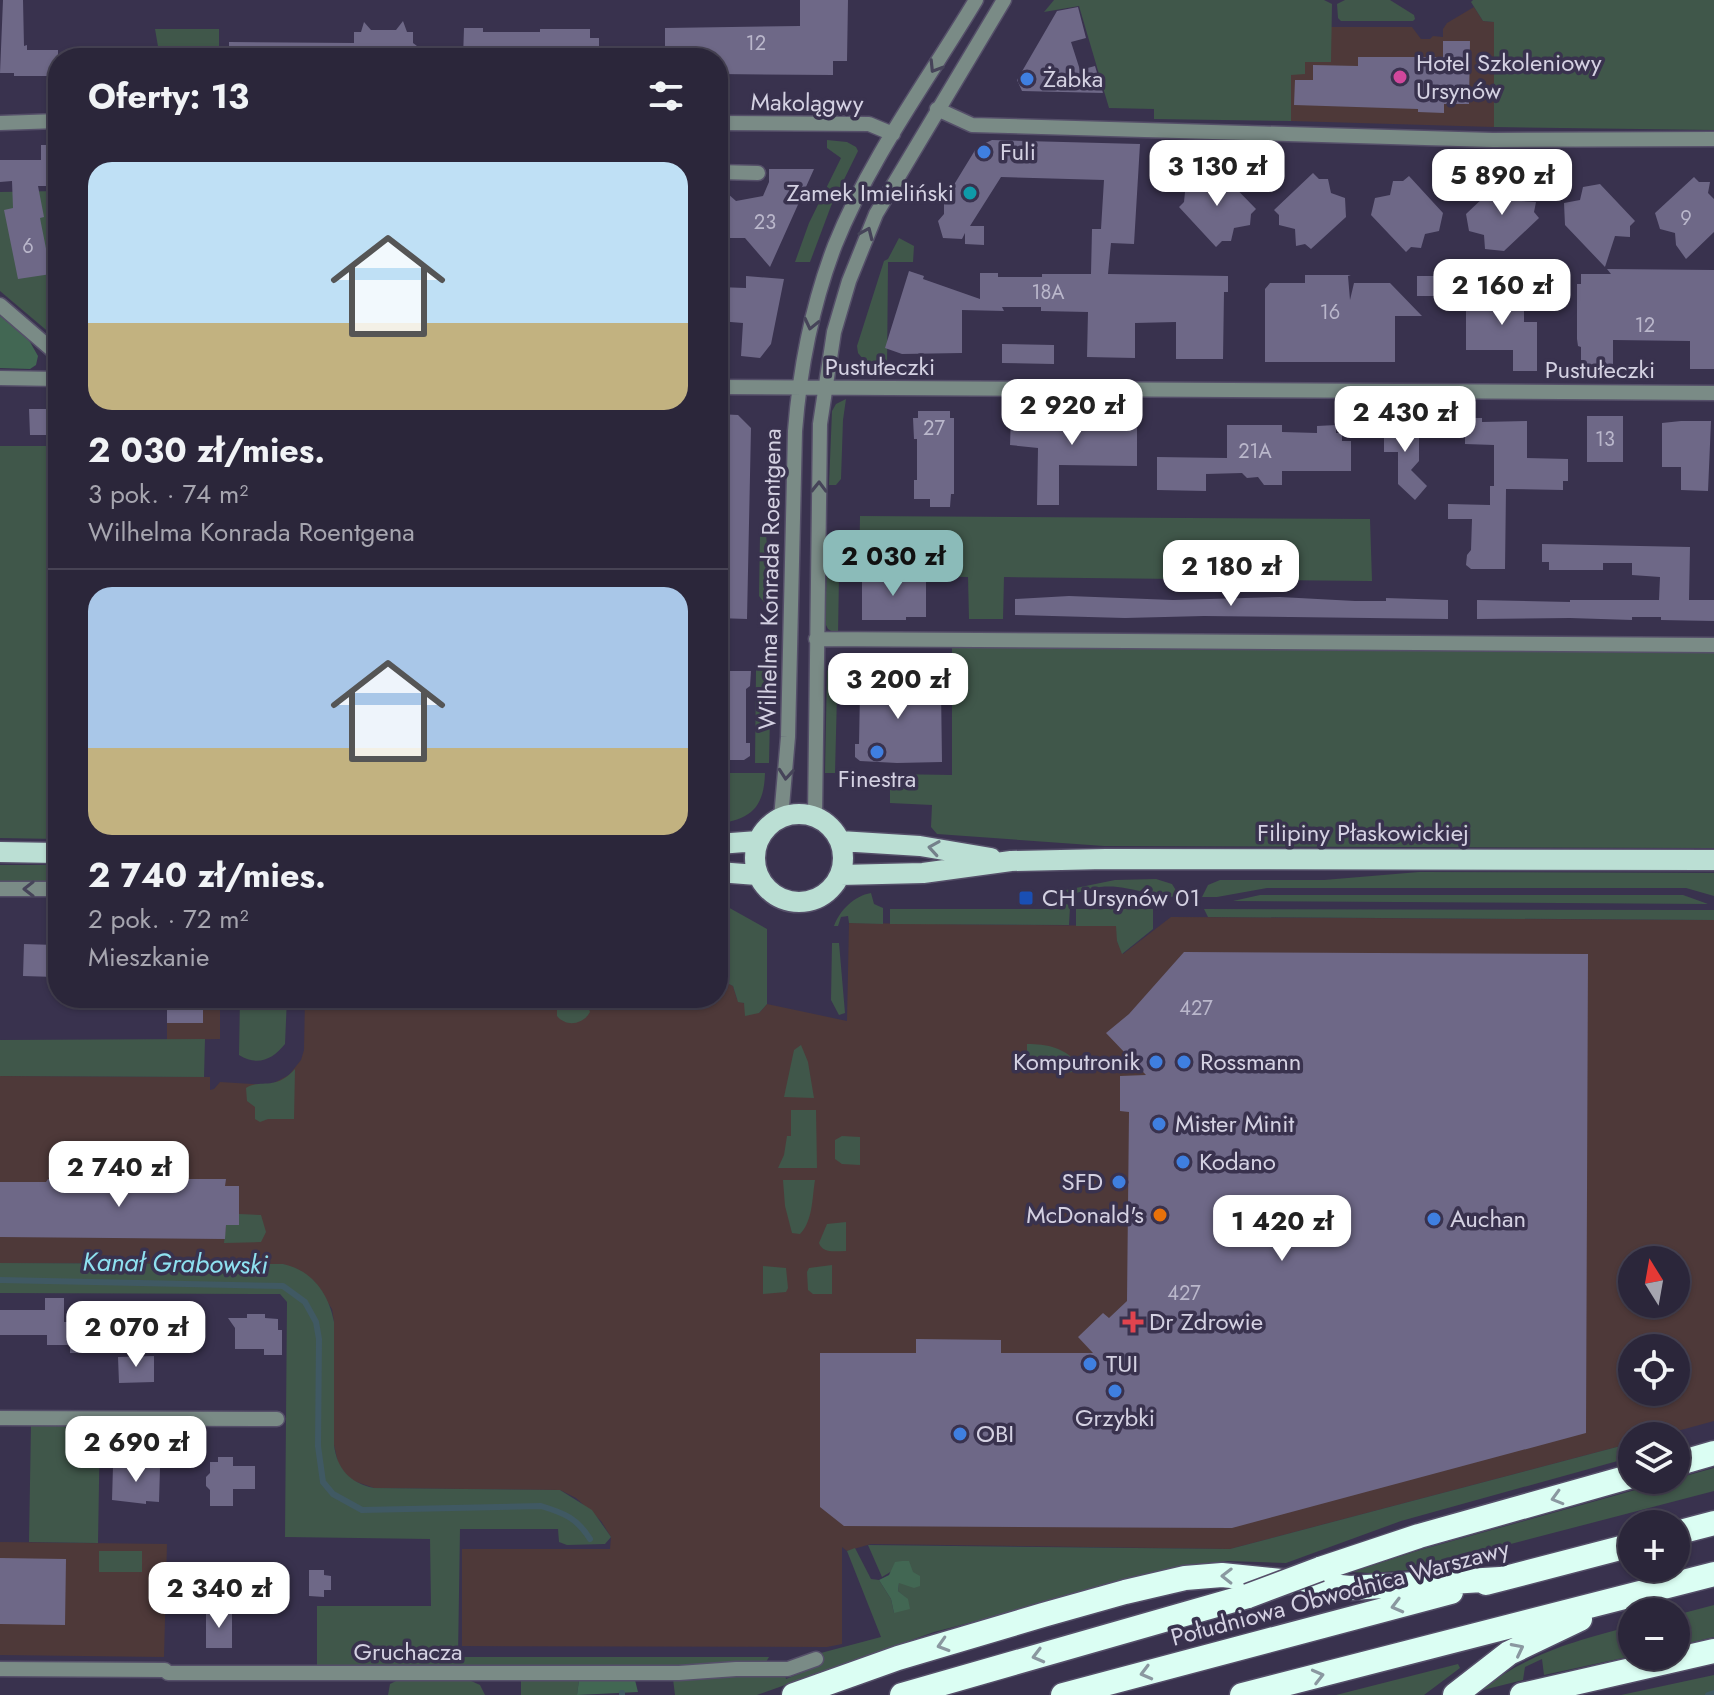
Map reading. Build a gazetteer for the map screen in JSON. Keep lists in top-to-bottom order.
{
  "streets": {
    "highway": ["Południowa Obwodnica Warszawy"],
    "main road": ["Filipiny Płaskowickiej"],
    "street": [
      "Makolągwy",
      "Pustułeczki",
      "Wilhelma Konrada Roentgena",
      "Gruchacza"
    ]
  },
  "crossings": [
    ["Makolągwy", "Wilhelma Konrada Roentgena"],
    ["Pustułeczki", "Wilhelma Konrada Roentgena"],
    ["Wilhelma Konrada Roentgena", "Filipiny Płaskowickiej"]
  ],
  "water": ["Kanał Grabowski"],
  "places": {
    "other": [
      "Hotel Szkoleniowy Ursynów",
      "Żabka",
      "Fuli",
      "Zamek Imieliński",
      "Finestra",
      "Komputronik",
      "Rossmann",
      "Mister Minit",
      "Kodano",
      "SFD",
      "McDonald's",
      "Auchan",
      "TUI",
      "Grzybki",
      "OBI"
    ],
    "transit": ["CH Ursynów 01"],
    "health": ["Dr Zdrowie"]
  },
  "house_numbers": [
    "12",
    "9",
    "23",
    "6",
    "18A",
    "16",
    "12",
    "27",
    "13",
    "21A",
    "427",
    "427"
  ],
  "north": "top",
  "page": {
    "heading": "Oferty: 13",
    "price": [
      "3 130 zł",
      "5 890 zł",
      "2 160 zł",
      "2 920 zł",
      "2 430 zł",
      "2 030 zł",
      "2 180 zł",
      "3 200 zł",
      "2 740 zł",
      "1 420 zł",
      "2 070 zł",
      "2 690 zł",
      "2 340 zł"
    ],
    "list": [
      {
        "name": "2 030 zł/mies.",
        "note": "3 pok. · 74 m² · Wilhelma Konrada Roentgena"
      },
      {
        "name": "2 740 zł/mies.",
        "note": "2 pok. · 72 m² · Mieszkanie"
      }
    ],
    "map_buttons": ["+", "−"]
  }
}
